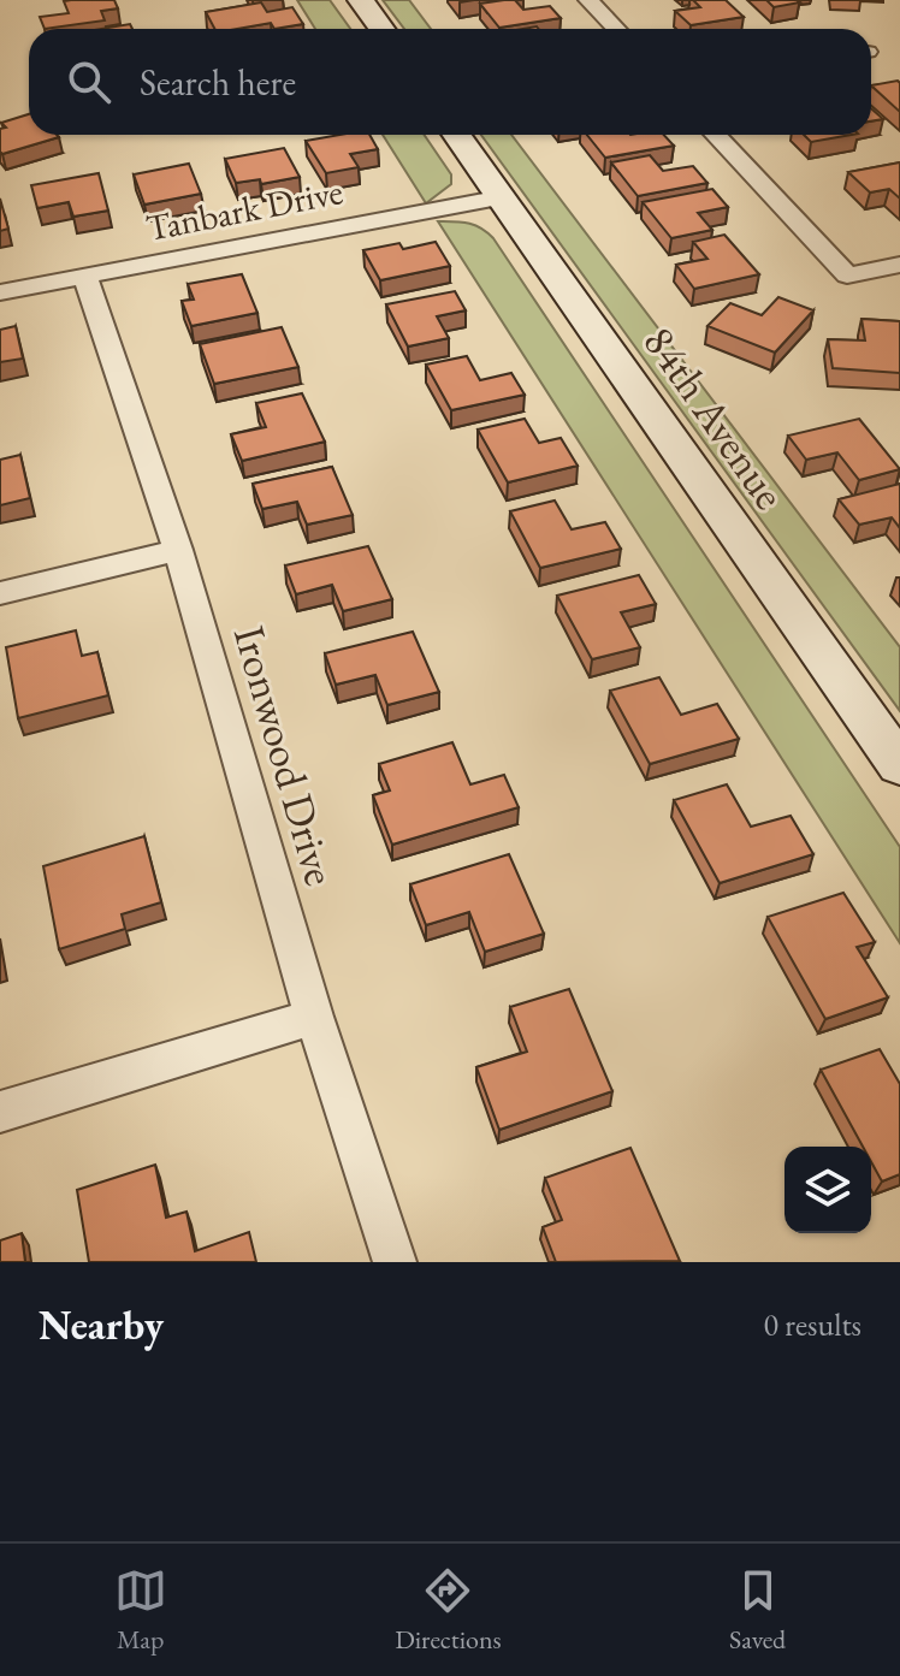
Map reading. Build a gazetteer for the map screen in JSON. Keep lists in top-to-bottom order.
{
  "streets": {
    "street": ["Tanbark Drive", "84th Avenue", "Ironwood Drive"]
  },
  "crossings": [
    ["Tanbark Drive", "84th Avenue"],
    ["Tanbark Drive", "Ironwood Drive"]
  ],
  "page": {
    "search": "Search here",
    "heading": ["Nearby", "0 results"],
    "nav": ["Map", "Directions", "Saved"]
  }
}
